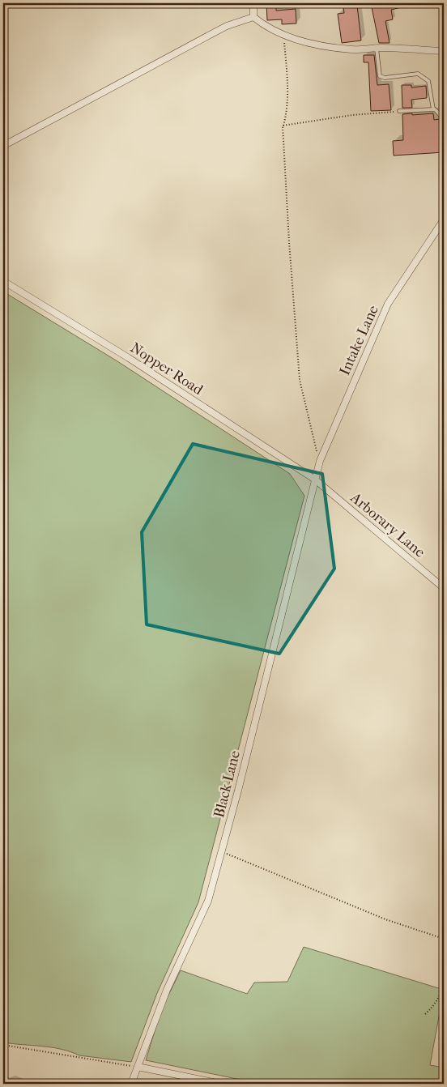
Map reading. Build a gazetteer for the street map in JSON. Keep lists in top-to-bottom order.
{
  "streets": {
    "street": [
      "Intake Lane",
      "Nopper Road",
      "Arborary Lane",
      "Black Lane"
    ]
  },
  "crossings": [
    ["Intake Lane", "Nopper Road"],
    ["Intake Lane", "Arborary Lane"],
    ["Intake Lane", "Black Lane"],
    ["Nopper Road", "Arborary Lane"],
    ["Nopper Road", "Black Lane"],
    ["Arborary Lane", "Black Lane"]
  ]
}
